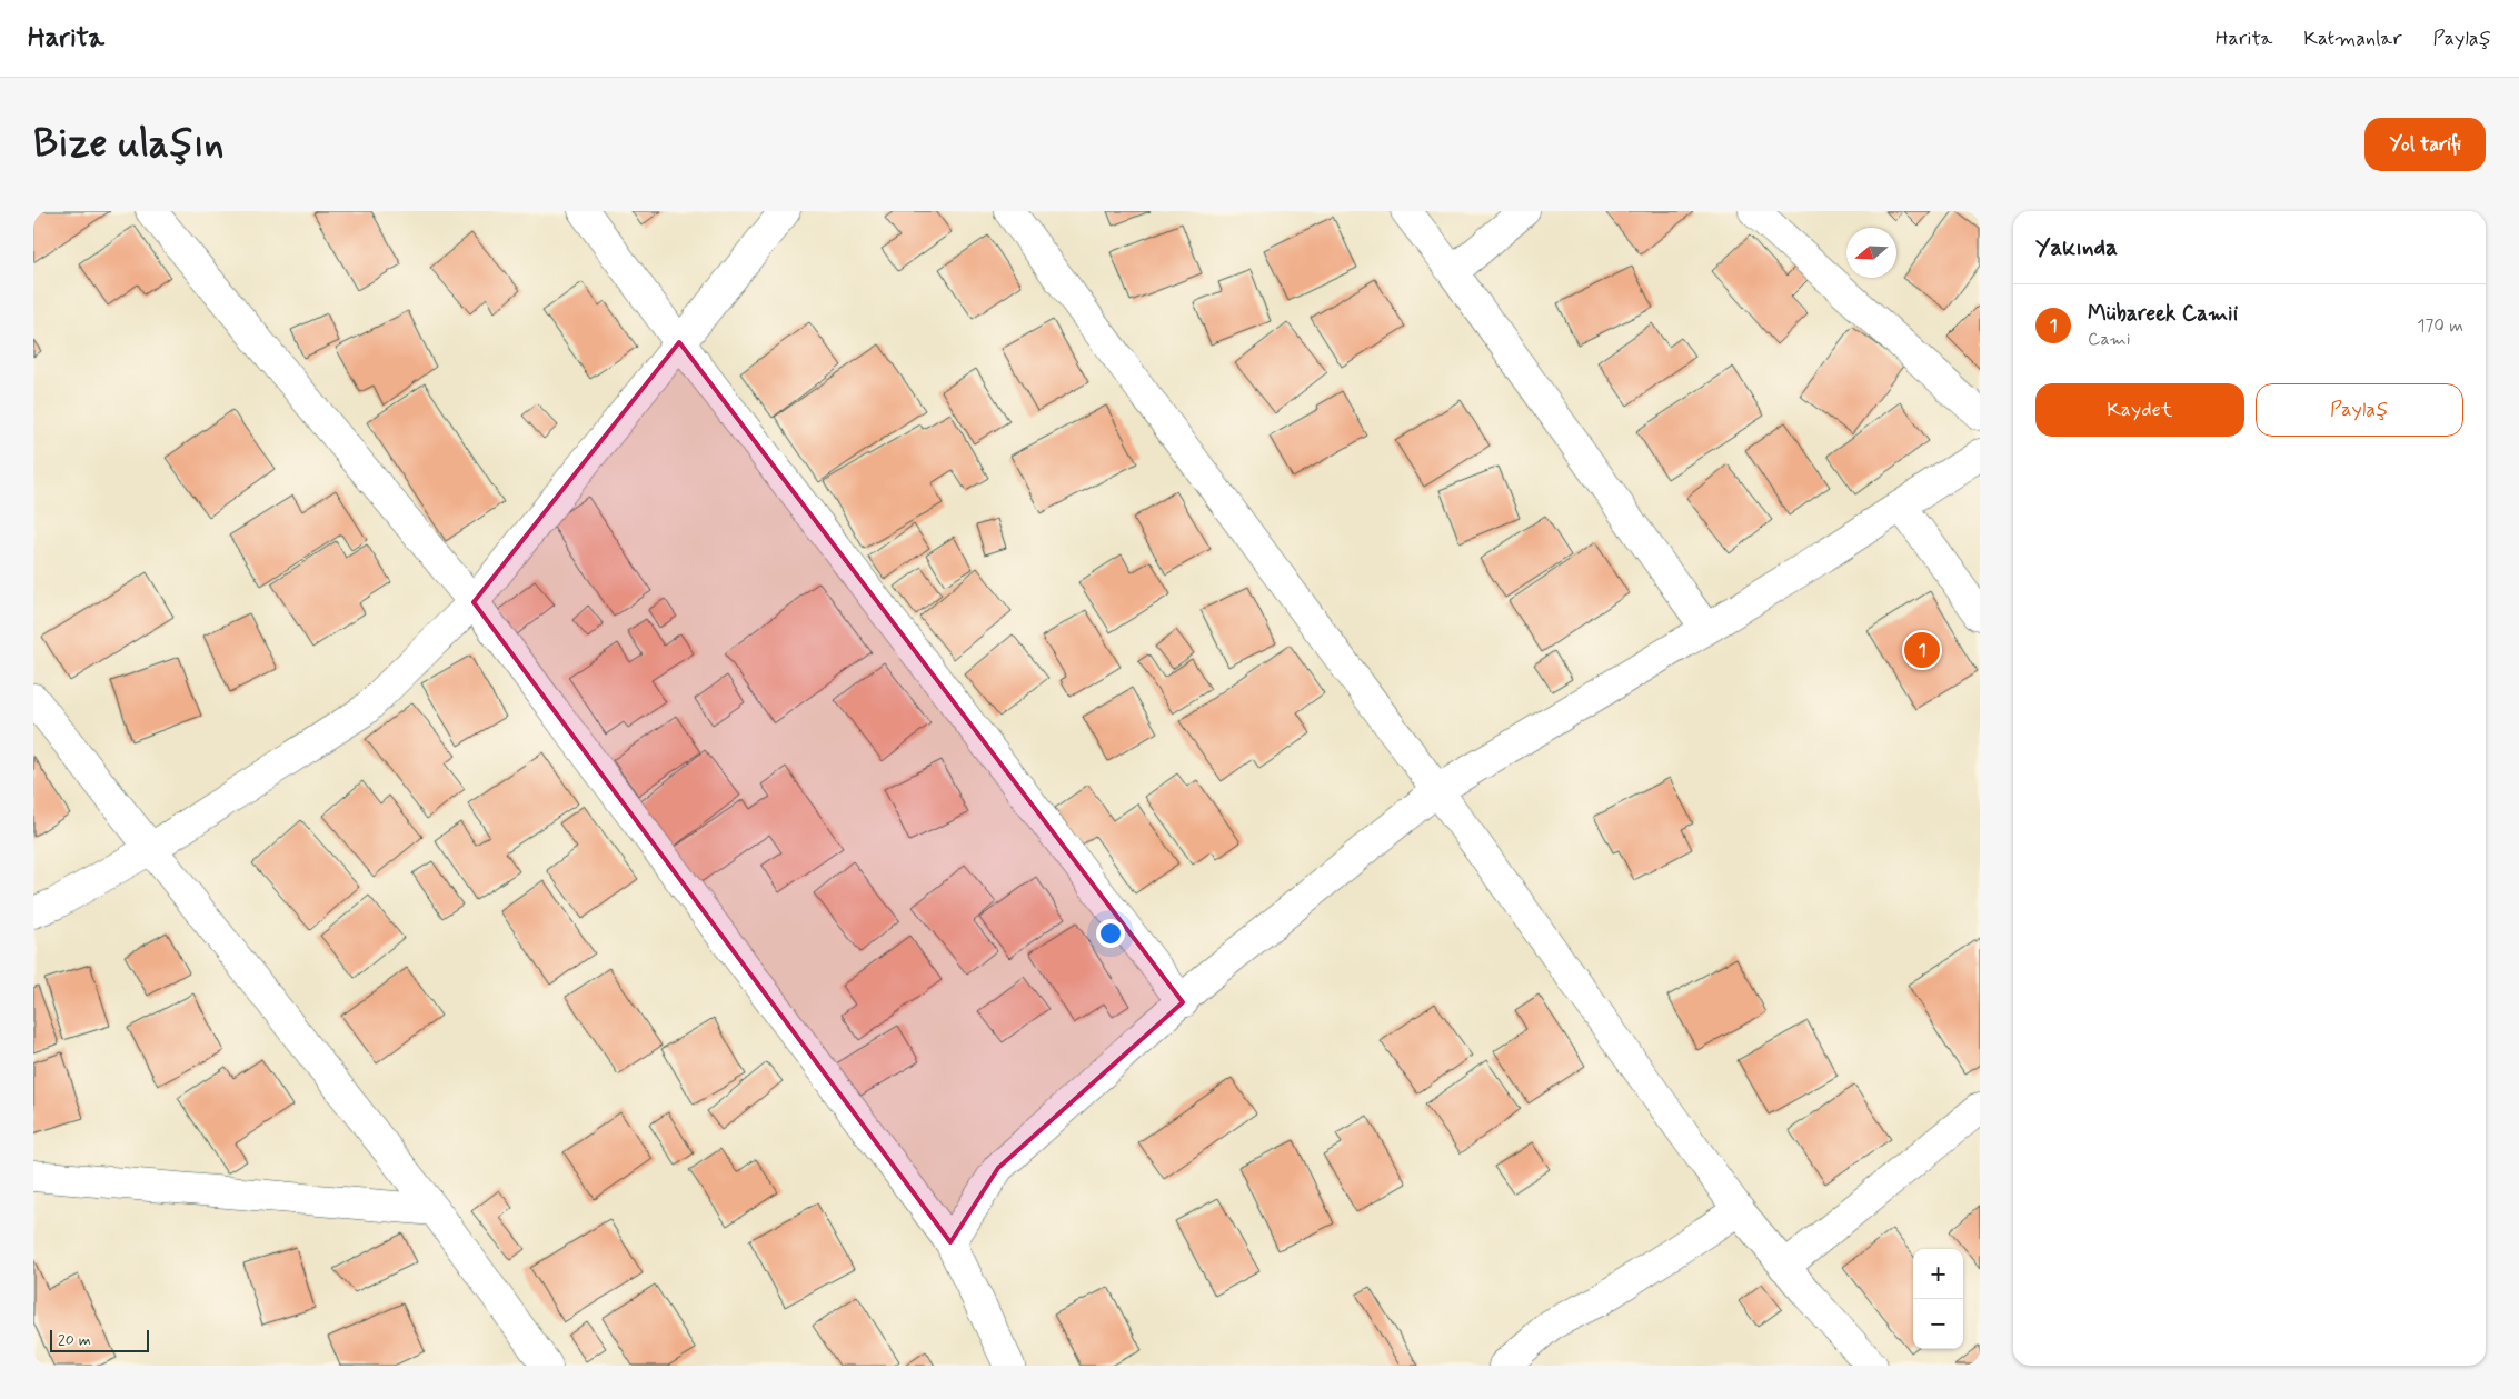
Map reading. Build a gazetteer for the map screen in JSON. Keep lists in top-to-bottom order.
{
  "scale_bar": "20 m",
  "north": "left",
  "page": {
    "header": "Harita",
    "nav": ["Harita", "Katmanlar", "Paylaş"],
    "buttons": [
      "Yol tarifi",
      ["Kaydet", "Paylaş"]
    ],
    "title": "Bize ulaşın",
    "heading": "Yakında",
    "list": [
      {
        "mark": "1",
        "name": "Mübareek Camii",
        "note": "Cami",
        "value": "170 m"
      }
    ],
    "pins": "1",
    "map_buttons": ["+", "−"],
    "scale": "20 m"
  }
}
